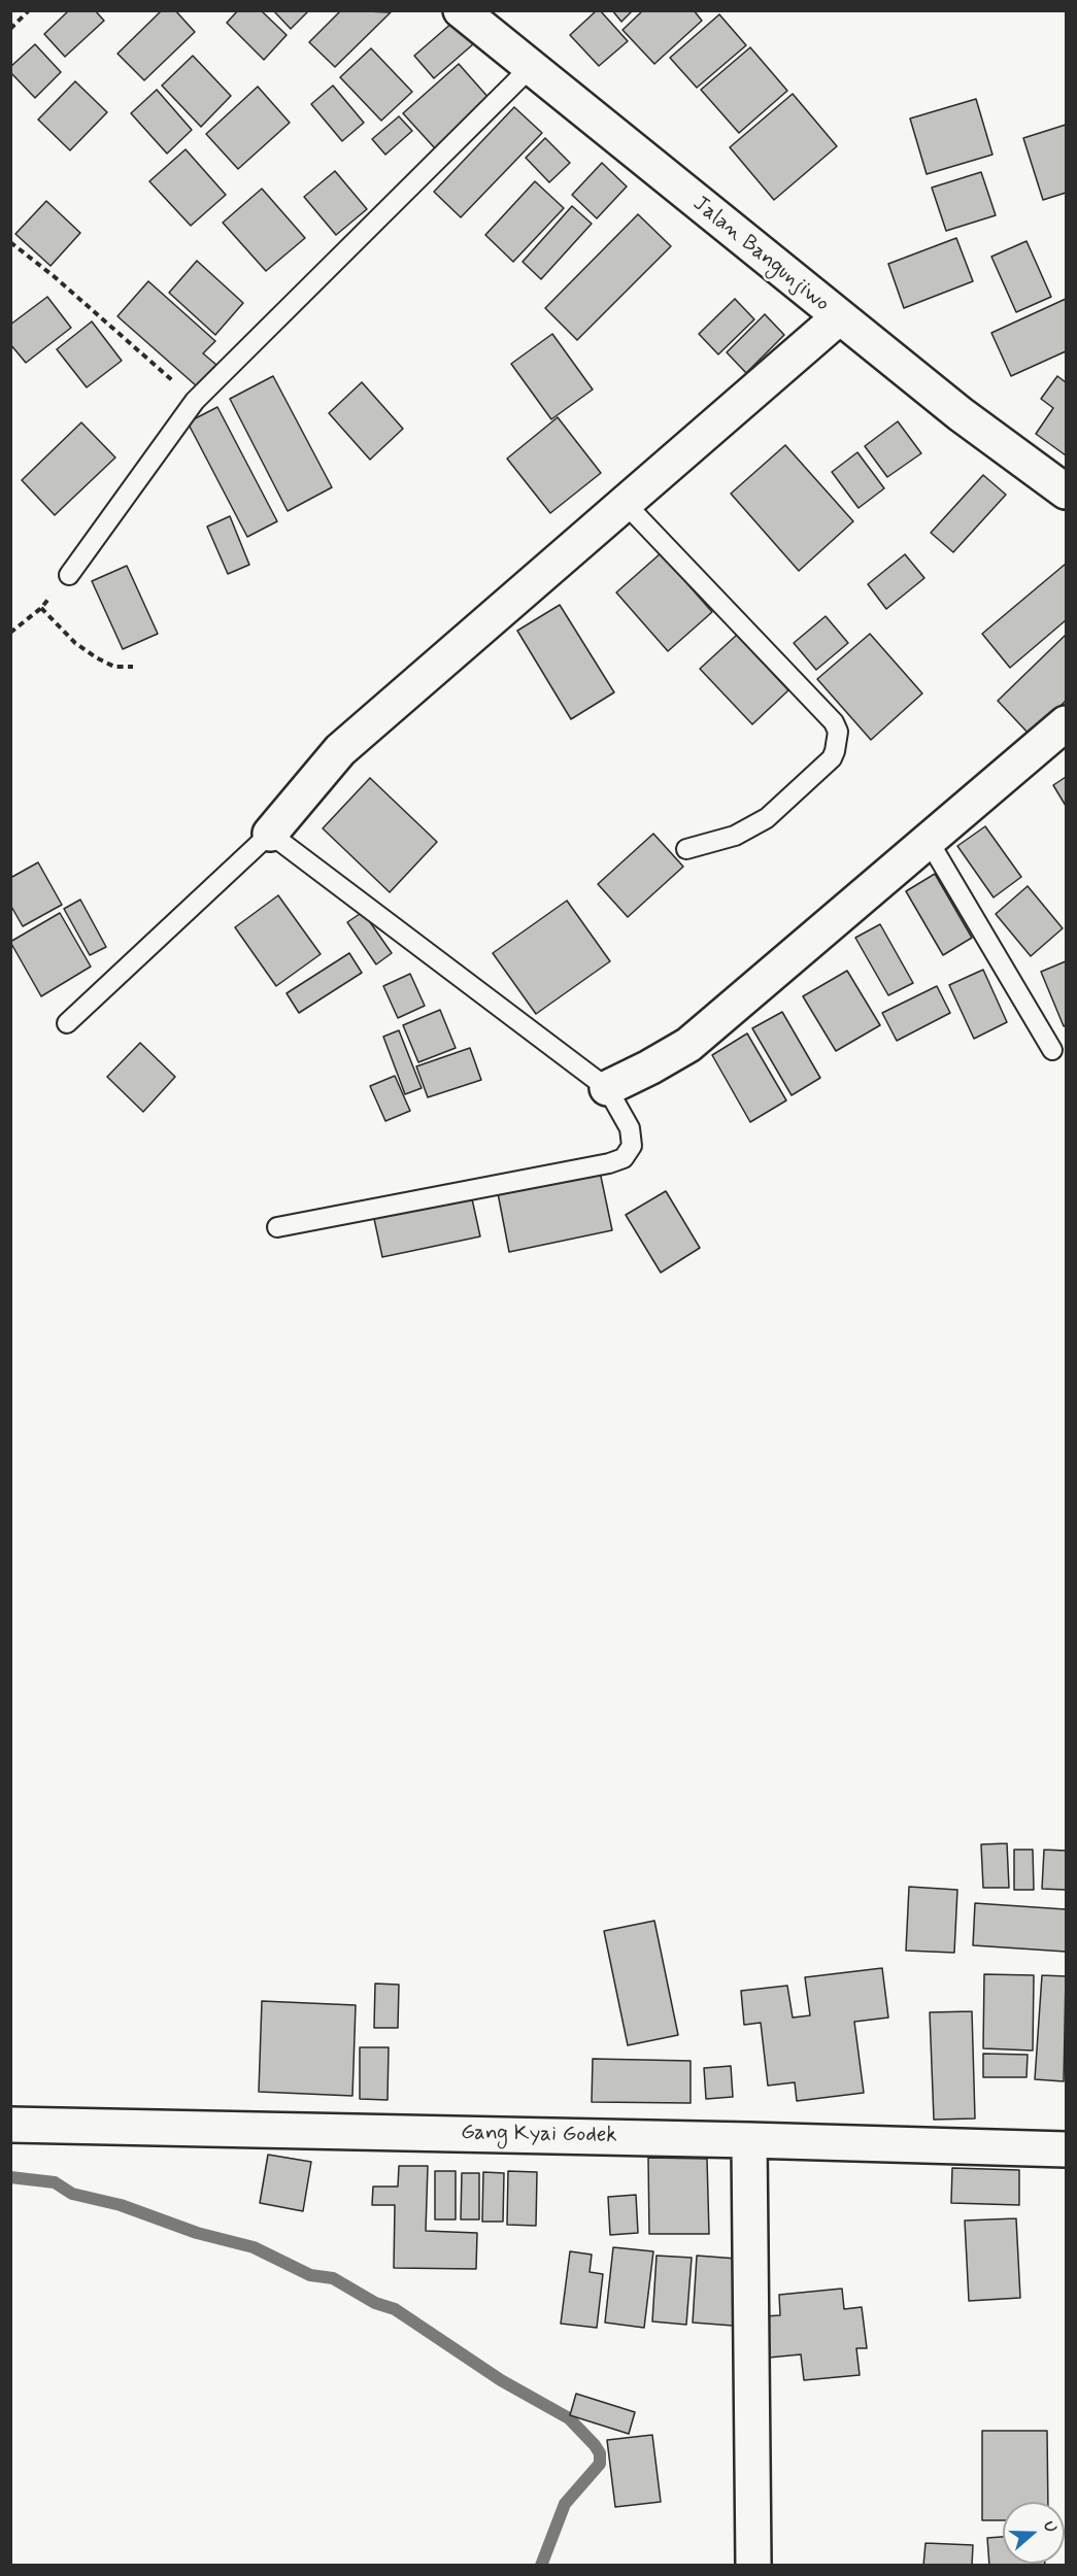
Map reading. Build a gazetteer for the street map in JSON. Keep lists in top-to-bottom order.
{
  "streets": {
    "street": ["Jalan Bangunjiwo", "Gang Kyai Godek"]
  },
  "north": "right"
}
